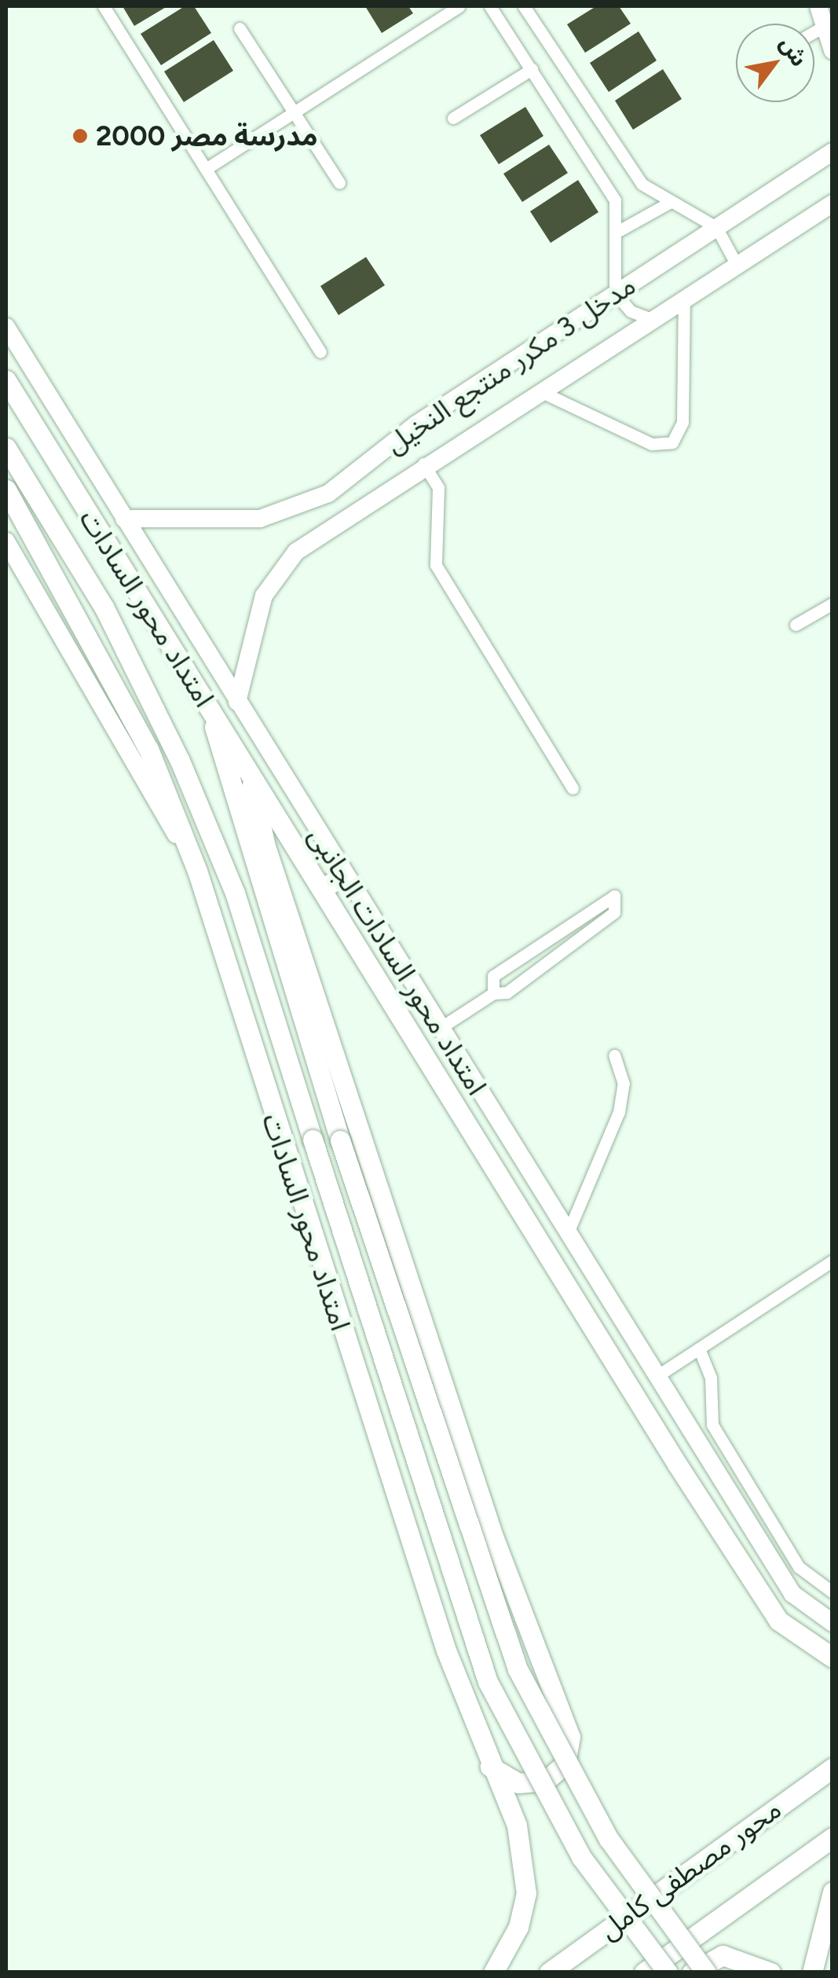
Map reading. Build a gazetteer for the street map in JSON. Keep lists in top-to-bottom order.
{
  "streets": {
    "main road": ["امتداد محور السادات", "محور مصطفى كامل"],
    "street": ["مدخل 3 مكرر منتجع النخيل", "امتداد محور السادات الجانبى"]
  },
  "crossings": [
    ["مدخل 3 مكرر منتجع النخيل", "امتداد محور السادات الجانبى"]
  ],
  "places": ["مدرسة مصر 2000"],
  "north": "top right"
}
